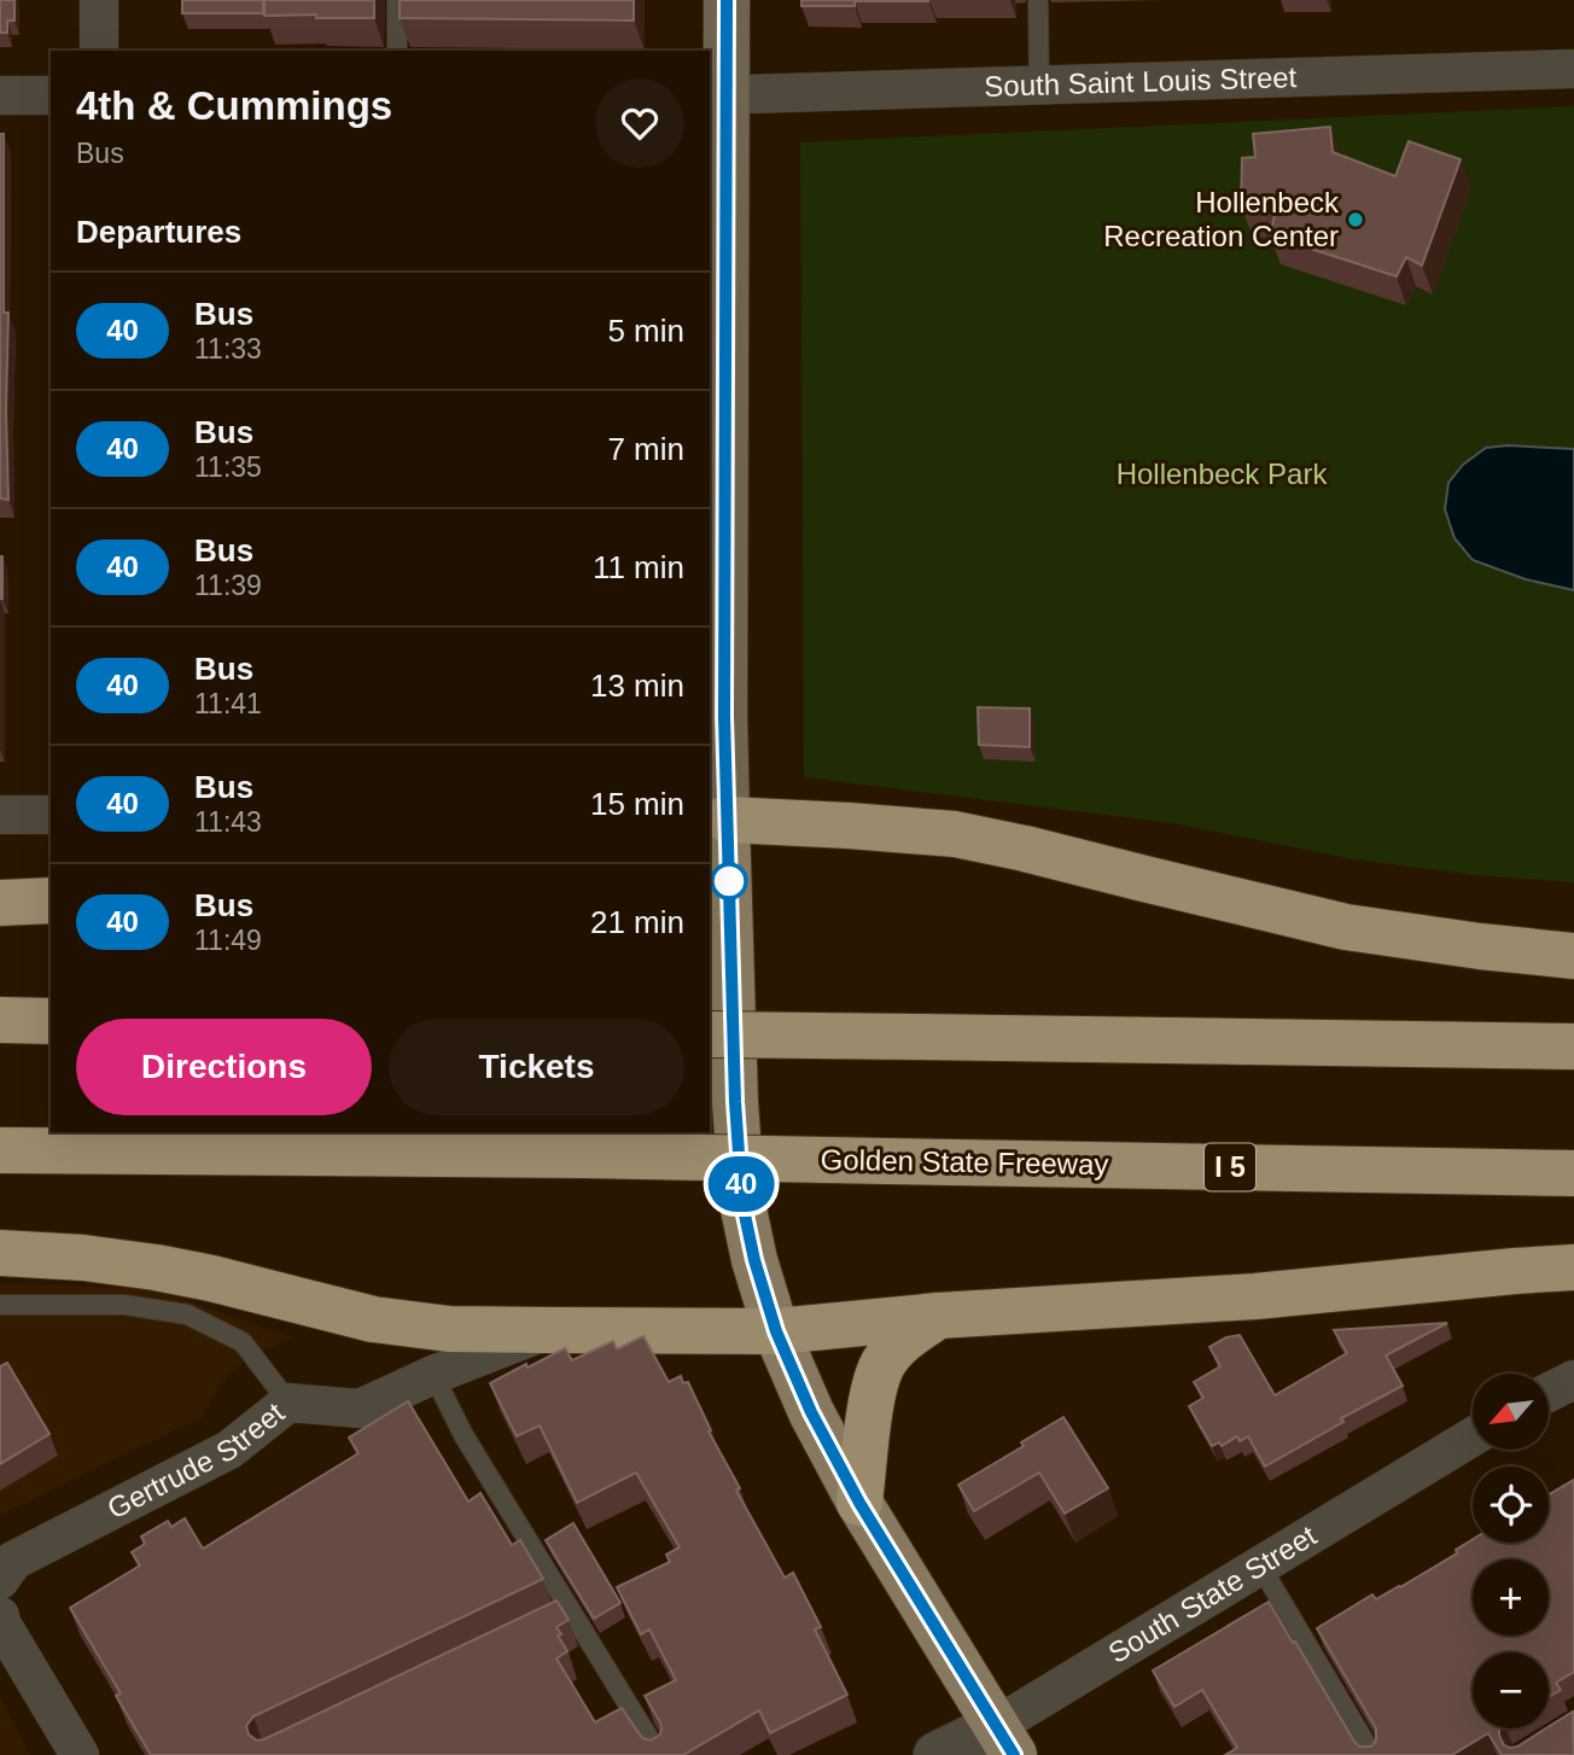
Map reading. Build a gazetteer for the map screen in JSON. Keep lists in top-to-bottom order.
{
  "streets": {
    "highway": ["Golden State Freeway", "I 5"],
    "street": ["South Saint Louis Street", "Gertrude Street", "South State Street"]
  },
  "parks": ["Hollenbeck Park"],
  "places": ["Hollenbeck Recreation Center"],
  "lines": ["bus line 40"],
  "north": "bottom left",
  "page": {
    "on_map": "40",
    "heading": [
      ["4th & Cummings", "Bus"],
      "Departures"
    ],
    "list": [
      {
        "mark": "40",
        "name": "Bus",
        "note": "11:33",
        "value": "5 min"
      },
      {
        "mark": "40",
        "name": "Bus",
        "note": "11:35",
        "value": "7 min"
      },
      {
        "mark": "40",
        "name": "Bus",
        "note": "11:39",
        "value": "11 min"
      },
      {
        "mark": "40",
        "name": "Bus",
        "note": "11:41",
        "value": "13 min"
      },
      {
        "mark": "40",
        "name": "Bus",
        "note": "11:43",
        "value": "15 min"
      },
      {
        "mark": "40",
        "name": "Bus",
        "note": "11:49",
        "value": "21 min"
      }
    ],
    "buttons": ["Directions", "Tickets"],
    "map_buttons": ["+", "−"]
  }
}
